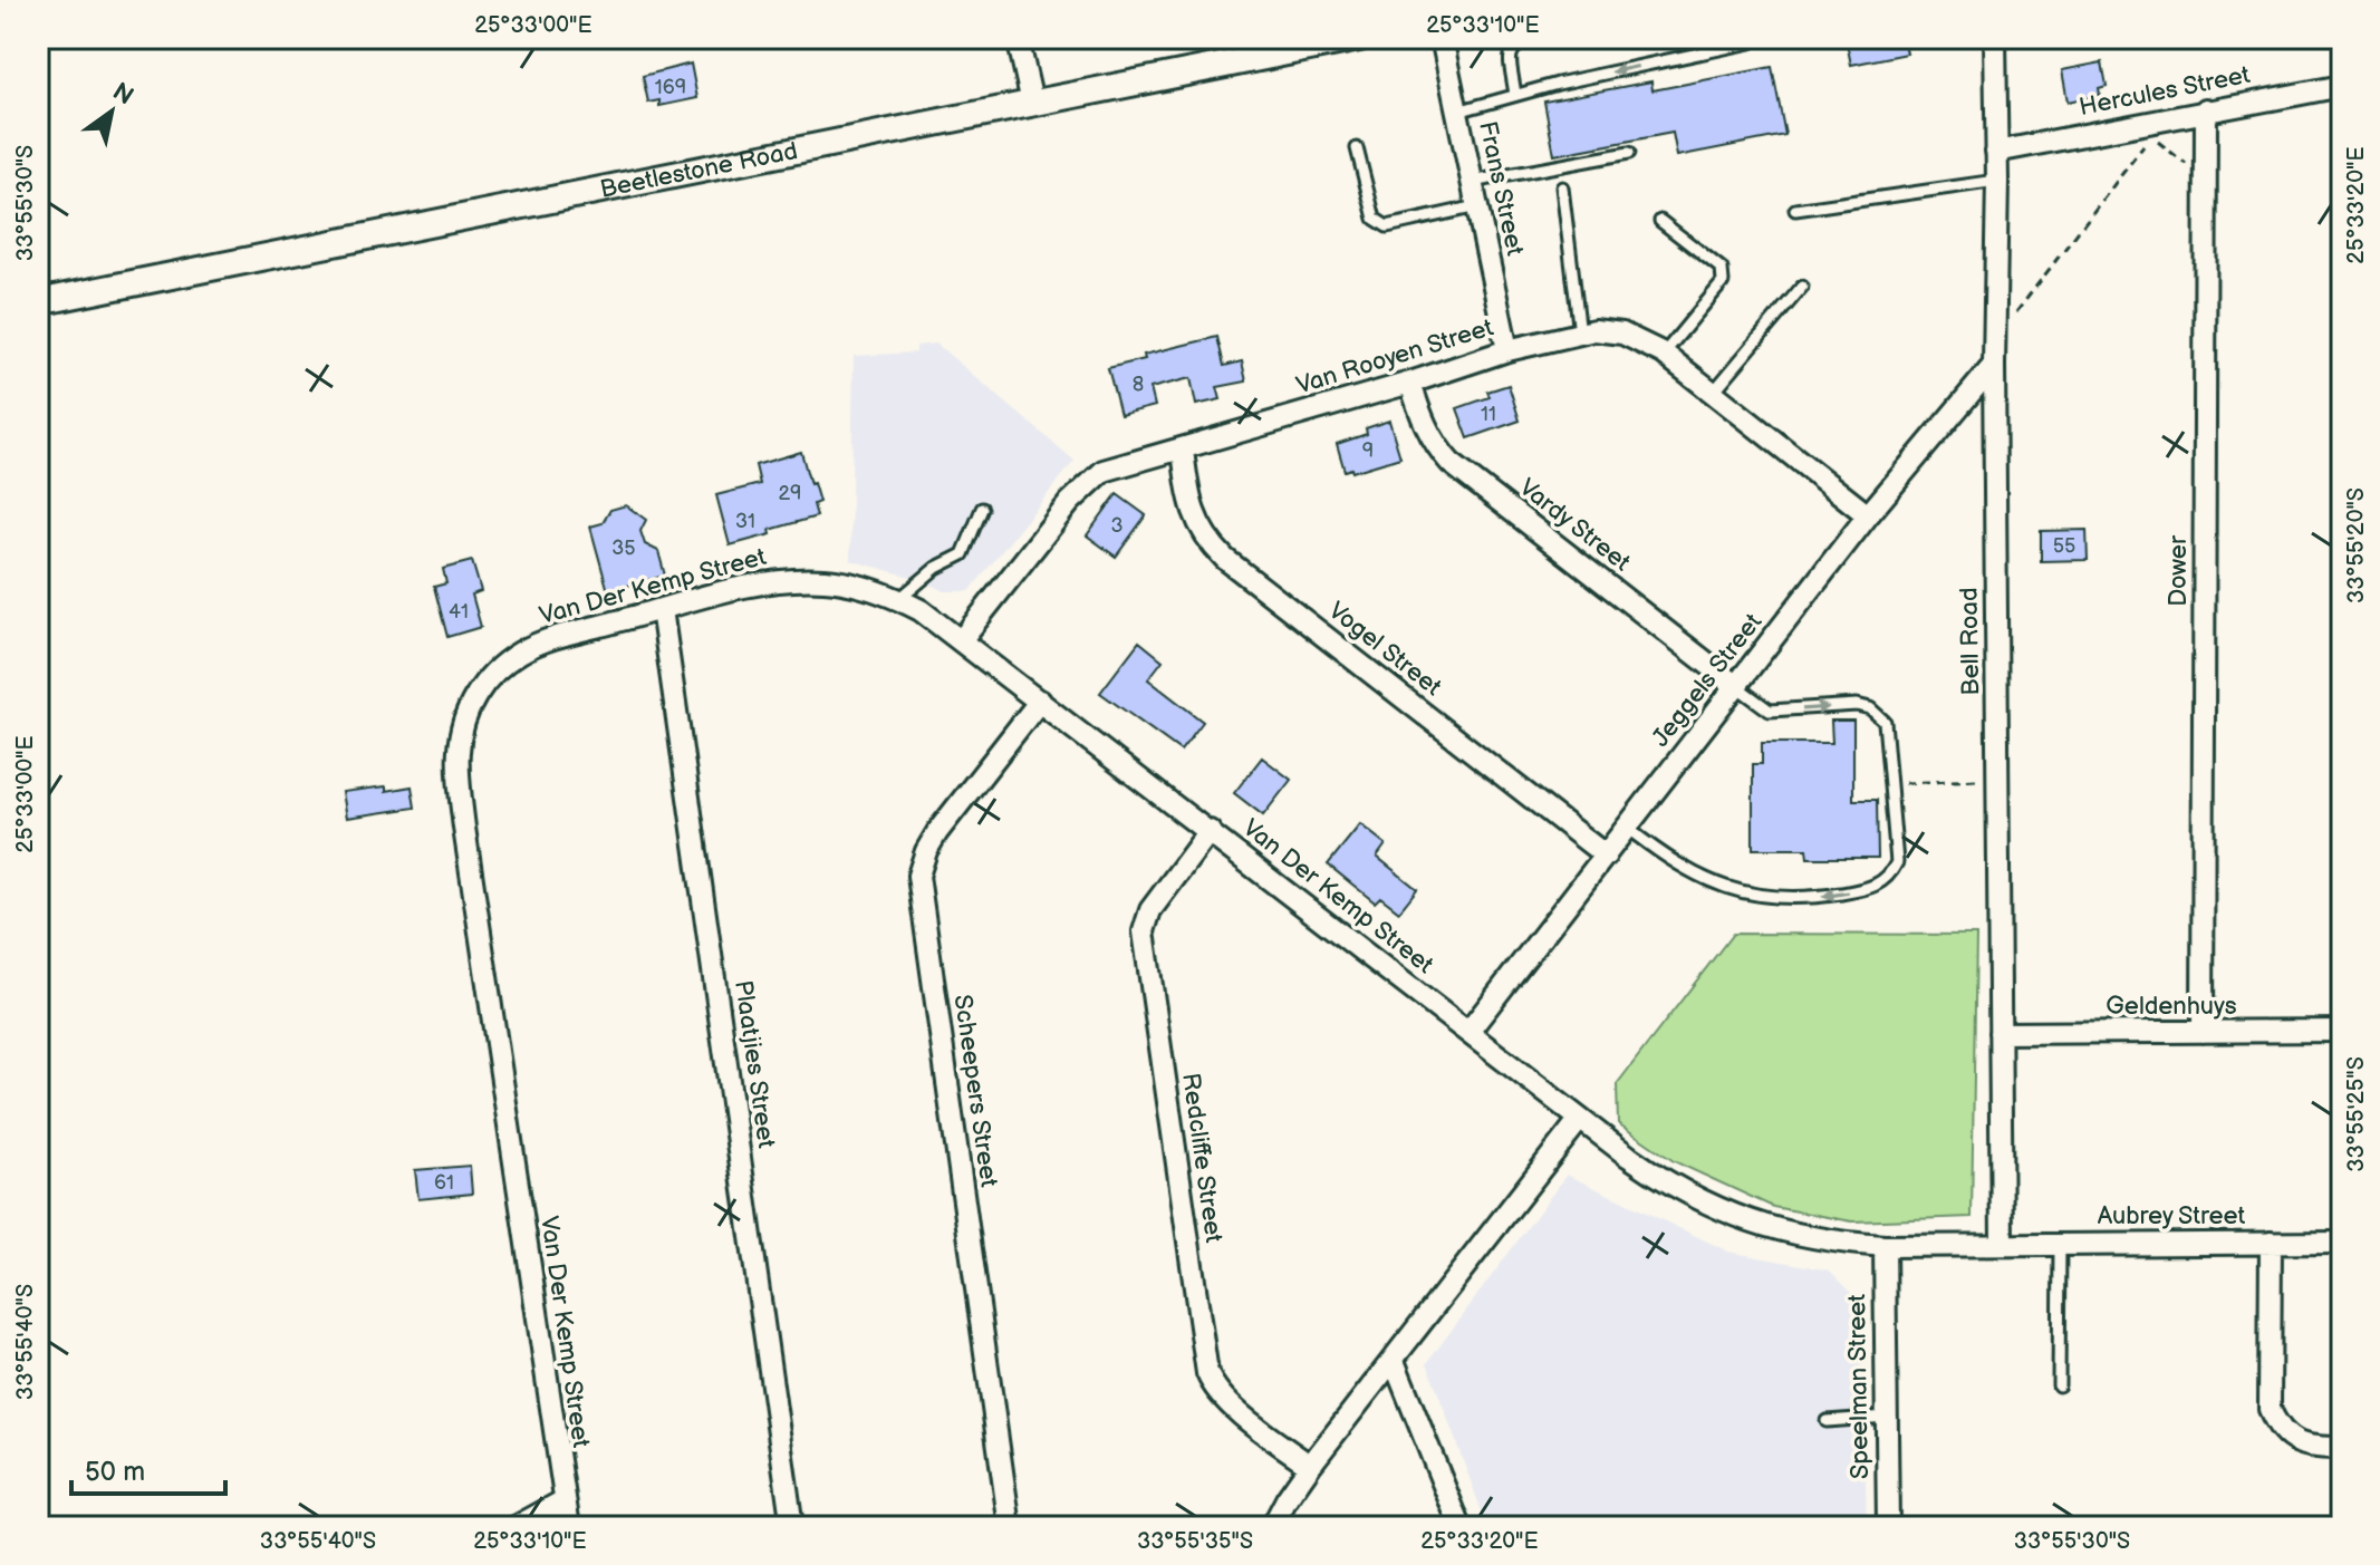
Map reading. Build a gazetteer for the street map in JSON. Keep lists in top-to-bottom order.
{
  "streets": {
    "street": [
      "Hercules Street",
      "Beetlestone Road",
      "Frans Street",
      "Van Rooyen Street",
      "Vardy Street",
      "Dower",
      "Van Der Kemp Street",
      "Bell Road",
      "Vogel Street",
      "Jeggels Street",
      "Geldenhuys",
      "Plaatjies Street",
      "Scheepers Street",
      "Redcliffe Street",
      "Aubrey Street",
      "Speelman Street"
    ]
  },
  "crossings": [
    ["Hercules Street", "Dower"],
    ["Hercules Street", "Bell Road"],
    ["Frans Street", "Van Rooyen Street"],
    ["Van Rooyen Street", "Vardy Street"],
    ["Van Rooyen Street", "Van Der Kemp Street"],
    ["Van Rooyen Street", "Vogel Street"],
    ["Van Rooyen Street", "Jeggels Street"],
    ["Vardy Street", "Jeggels Street"],
    ["Dower", "Geldenhuys"],
    ["Van Der Kemp Street", "Bell Road"],
    ["Van Der Kemp Street", "Jeggels Street"],
    ["Van Der Kemp Street", "Plaatjies Street"],
    ["Van Der Kemp Street", "Scheepers Street"],
    ["Van Der Kemp Street", "Redcliffe Street"],
    ["Van Der Kemp Street", "Aubrey Street"],
    ["Van Der Kemp Street", "Speelman Street"],
    ["Bell Road", "Jeggels Street"],
    ["Bell Road", "Geldenhuys"],
    ["Bell Road", "Aubrey Street"],
    ["Vogel Street", "Jeggels Street"]
  ],
  "house_numbers": [
    "169",
    "8",
    "11",
    "9",
    "29",
    "31",
    "3",
    "55",
    "35",
    "41",
    "61"
  ],
  "scale_bar": "50 m",
  "north": "top right",
  "coordinates": [
    "25°33'00\"E",
    "25°33'10\"E",
    "33°55'30\"S",
    "25°33'20\"E",
    "33°55'20\"S",
    "33°55'25\"S",
    "33°55'40\"S",
    "33°55'35\"S"
  ]
}
